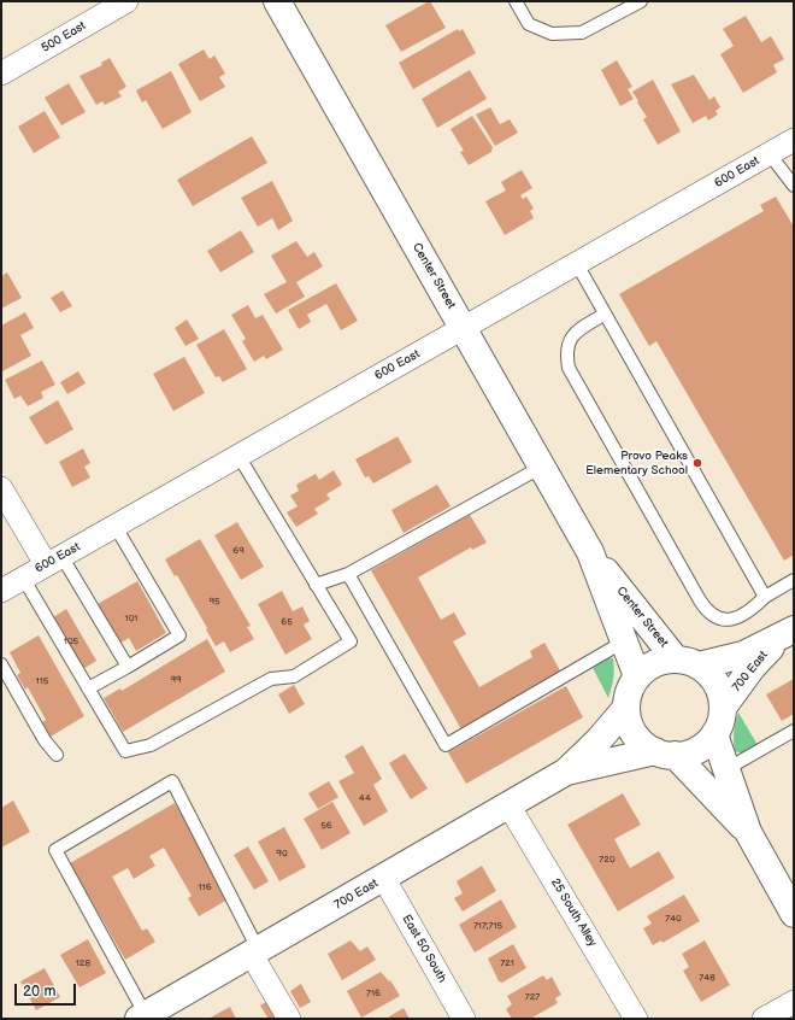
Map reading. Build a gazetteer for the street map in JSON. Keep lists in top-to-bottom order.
{
  "streets": {
    "street": [
      "500 East",
      "600 East",
      "Center Street",
      "700 East",
      "25 South Alley",
      "East 50 South"
    ]
  },
  "crossings": [
    ["600 East", "Center Street"],
    ["Center Street", "700 East"],
    ["700 East", "25 South Alley"],
    ["700 East", "East 50 South"]
  ],
  "places": ["Provo Peaks Elementary School"],
  "house_numbers": [
    "69",
    "95",
    "101",
    "65",
    "105",
    "99",
    "115",
    "44",
    "56",
    "90",
    "720",
    "116",
    "740",
    "717;715",
    "128",
    "721",
    "748",
    "716",
    "727"
  ],
  "scale_bar": "20 m"
}
